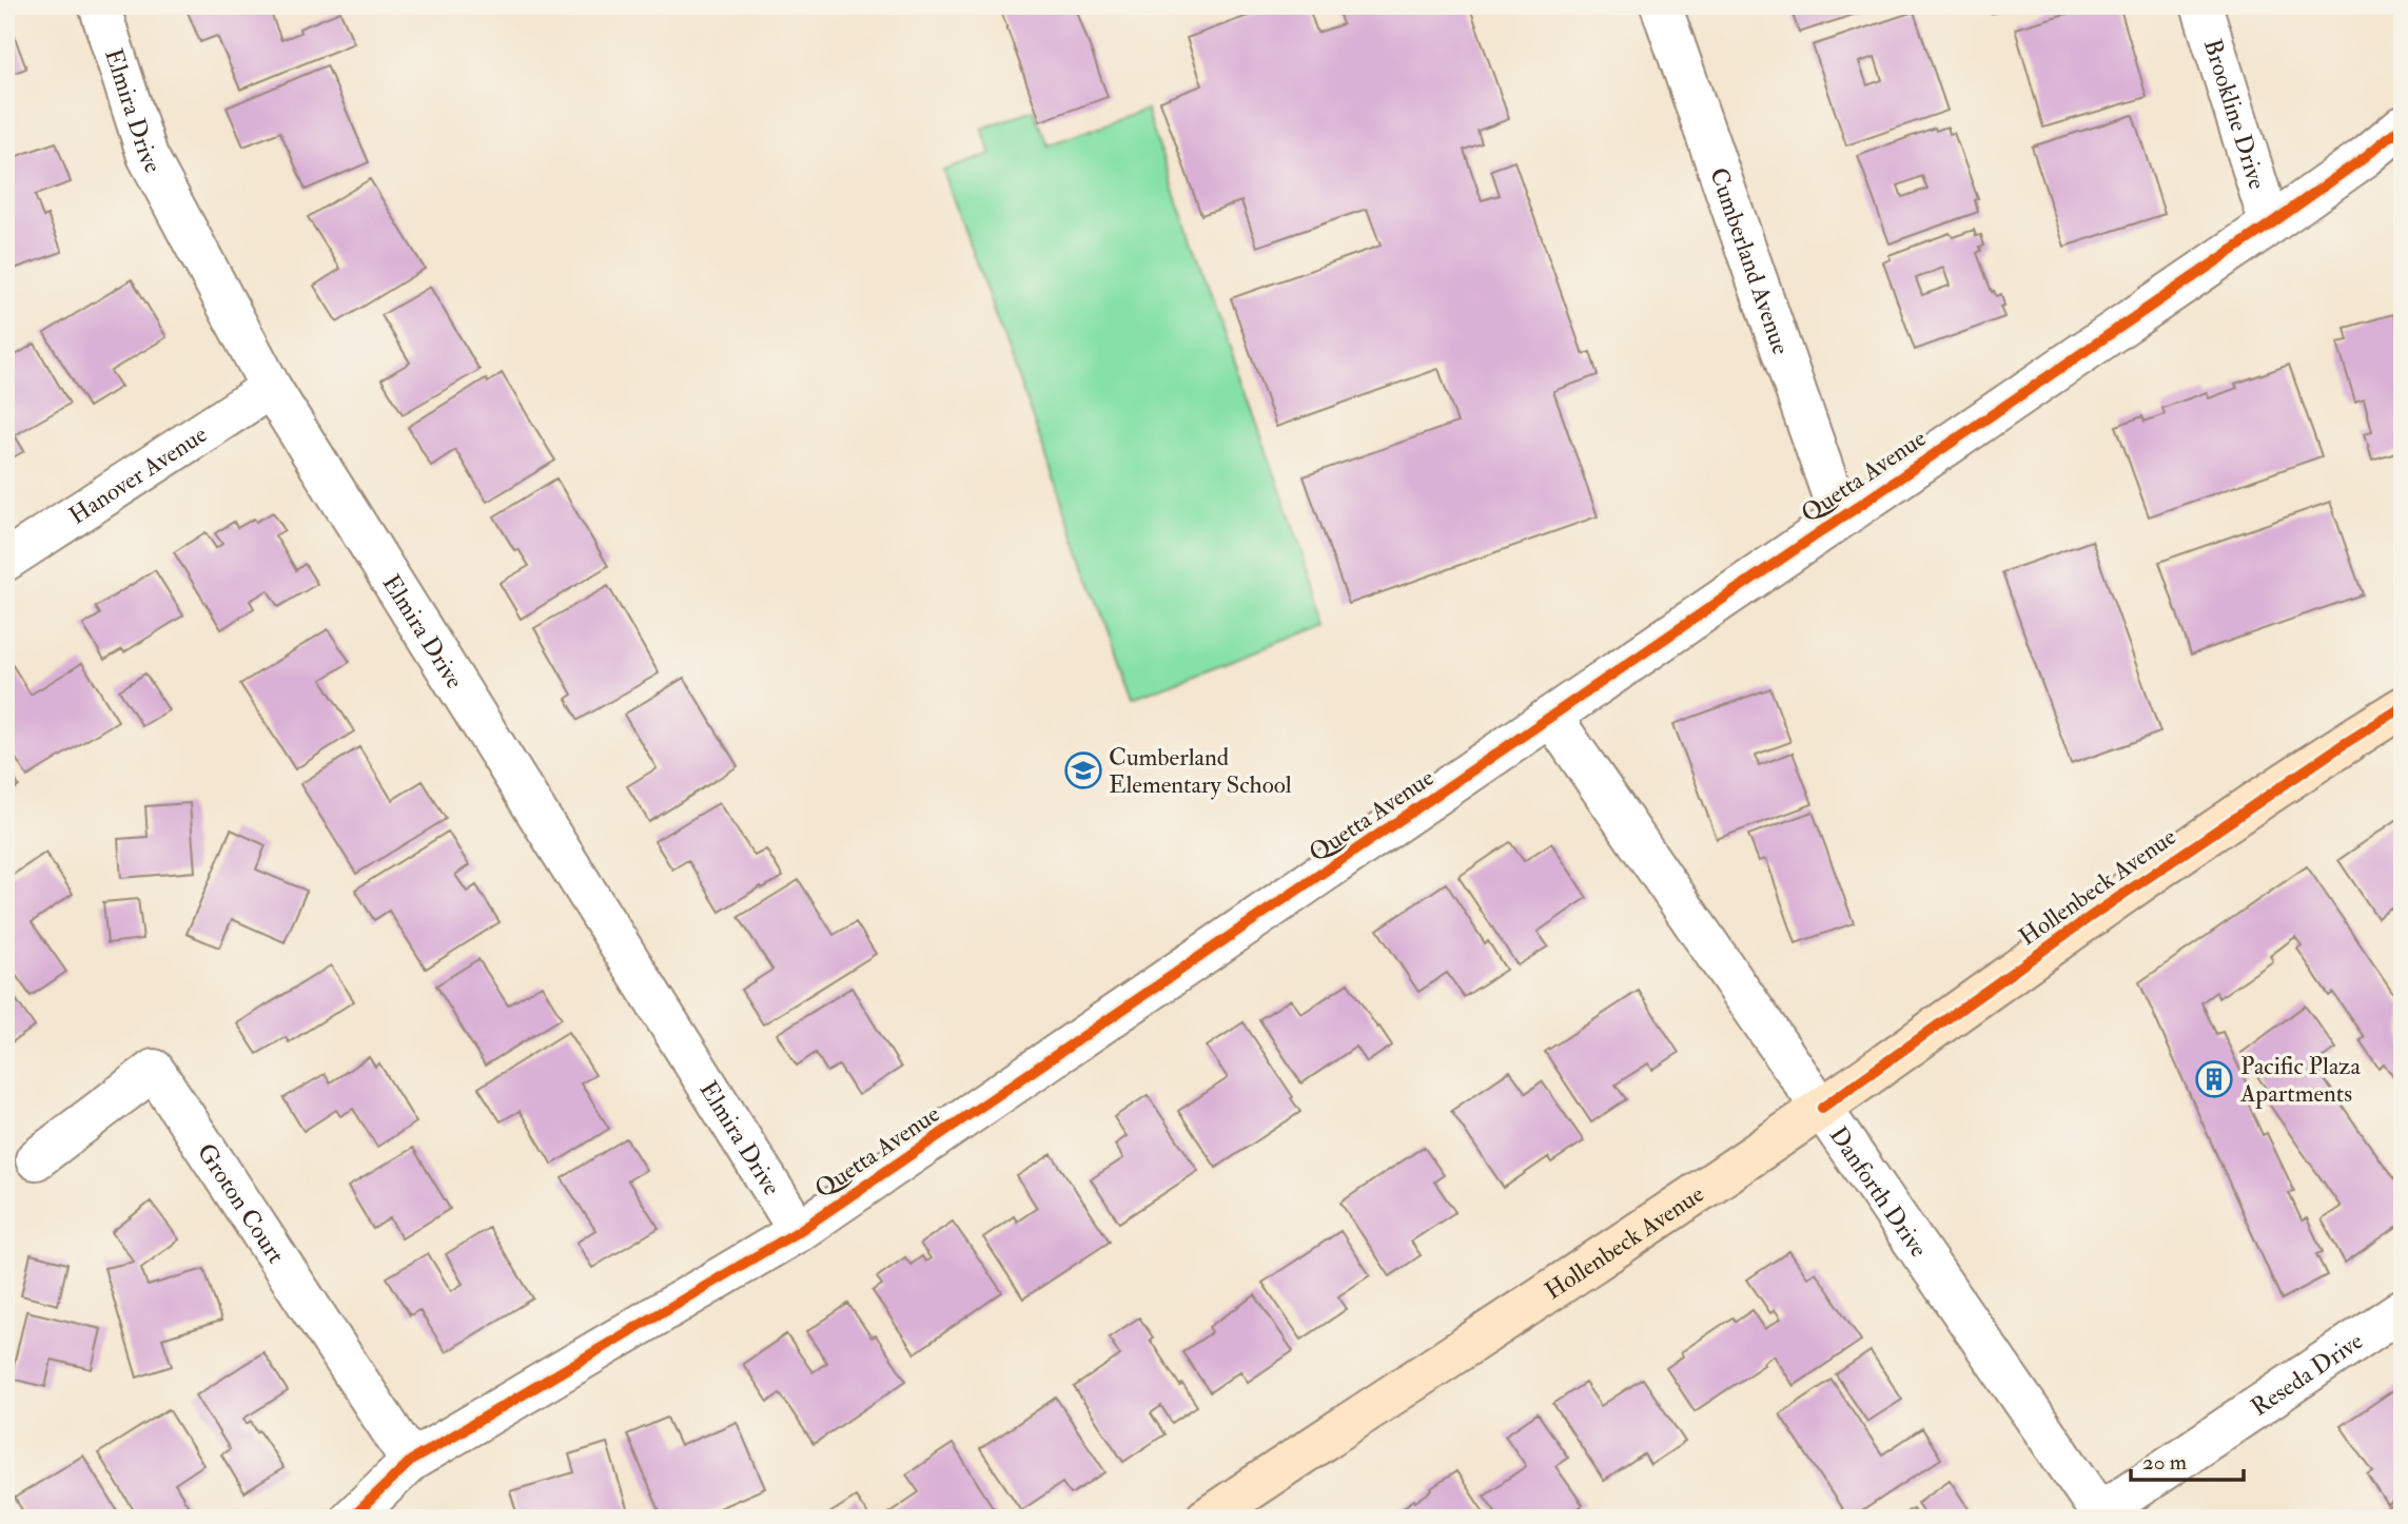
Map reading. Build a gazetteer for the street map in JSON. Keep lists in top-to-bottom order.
{
  "streets": {
    "street": [
      "Elmira Drive",
      "Brookline Drive",
      "Cumberland Avenue",
      "Hanover Avenue",
      "Quetta Avenue",
      "Hollenbeck Avenue",
      "Danforth Drive",
      "Groton Court",
      "Reseda Drive"
    ]
  },
  "crossings": [
    ["Elmira Drive", "Hanover Avenue"],
    ["Elmira Drive", "Quetta Avenue"],
    ["Brookline Drive", "Quetta Avenue"],
    ["Cumberland Avenue", "Quetta Avenue"],
    ["Quetta Avenue", "Danforth Drive"],
    ["Quetta Avenue", "Groton Court"],
    ["Hollenbeck Avenue", "Danforth Drive"],
    ["Danforth Drive", "Reseda Drive"]
  ],
  "places": {
    "school or university": ["Cumberland Elementary School"],
    "building": ["Pacific Plaza Apartments"]
  },
  "scale_bar": "20 m"
}
